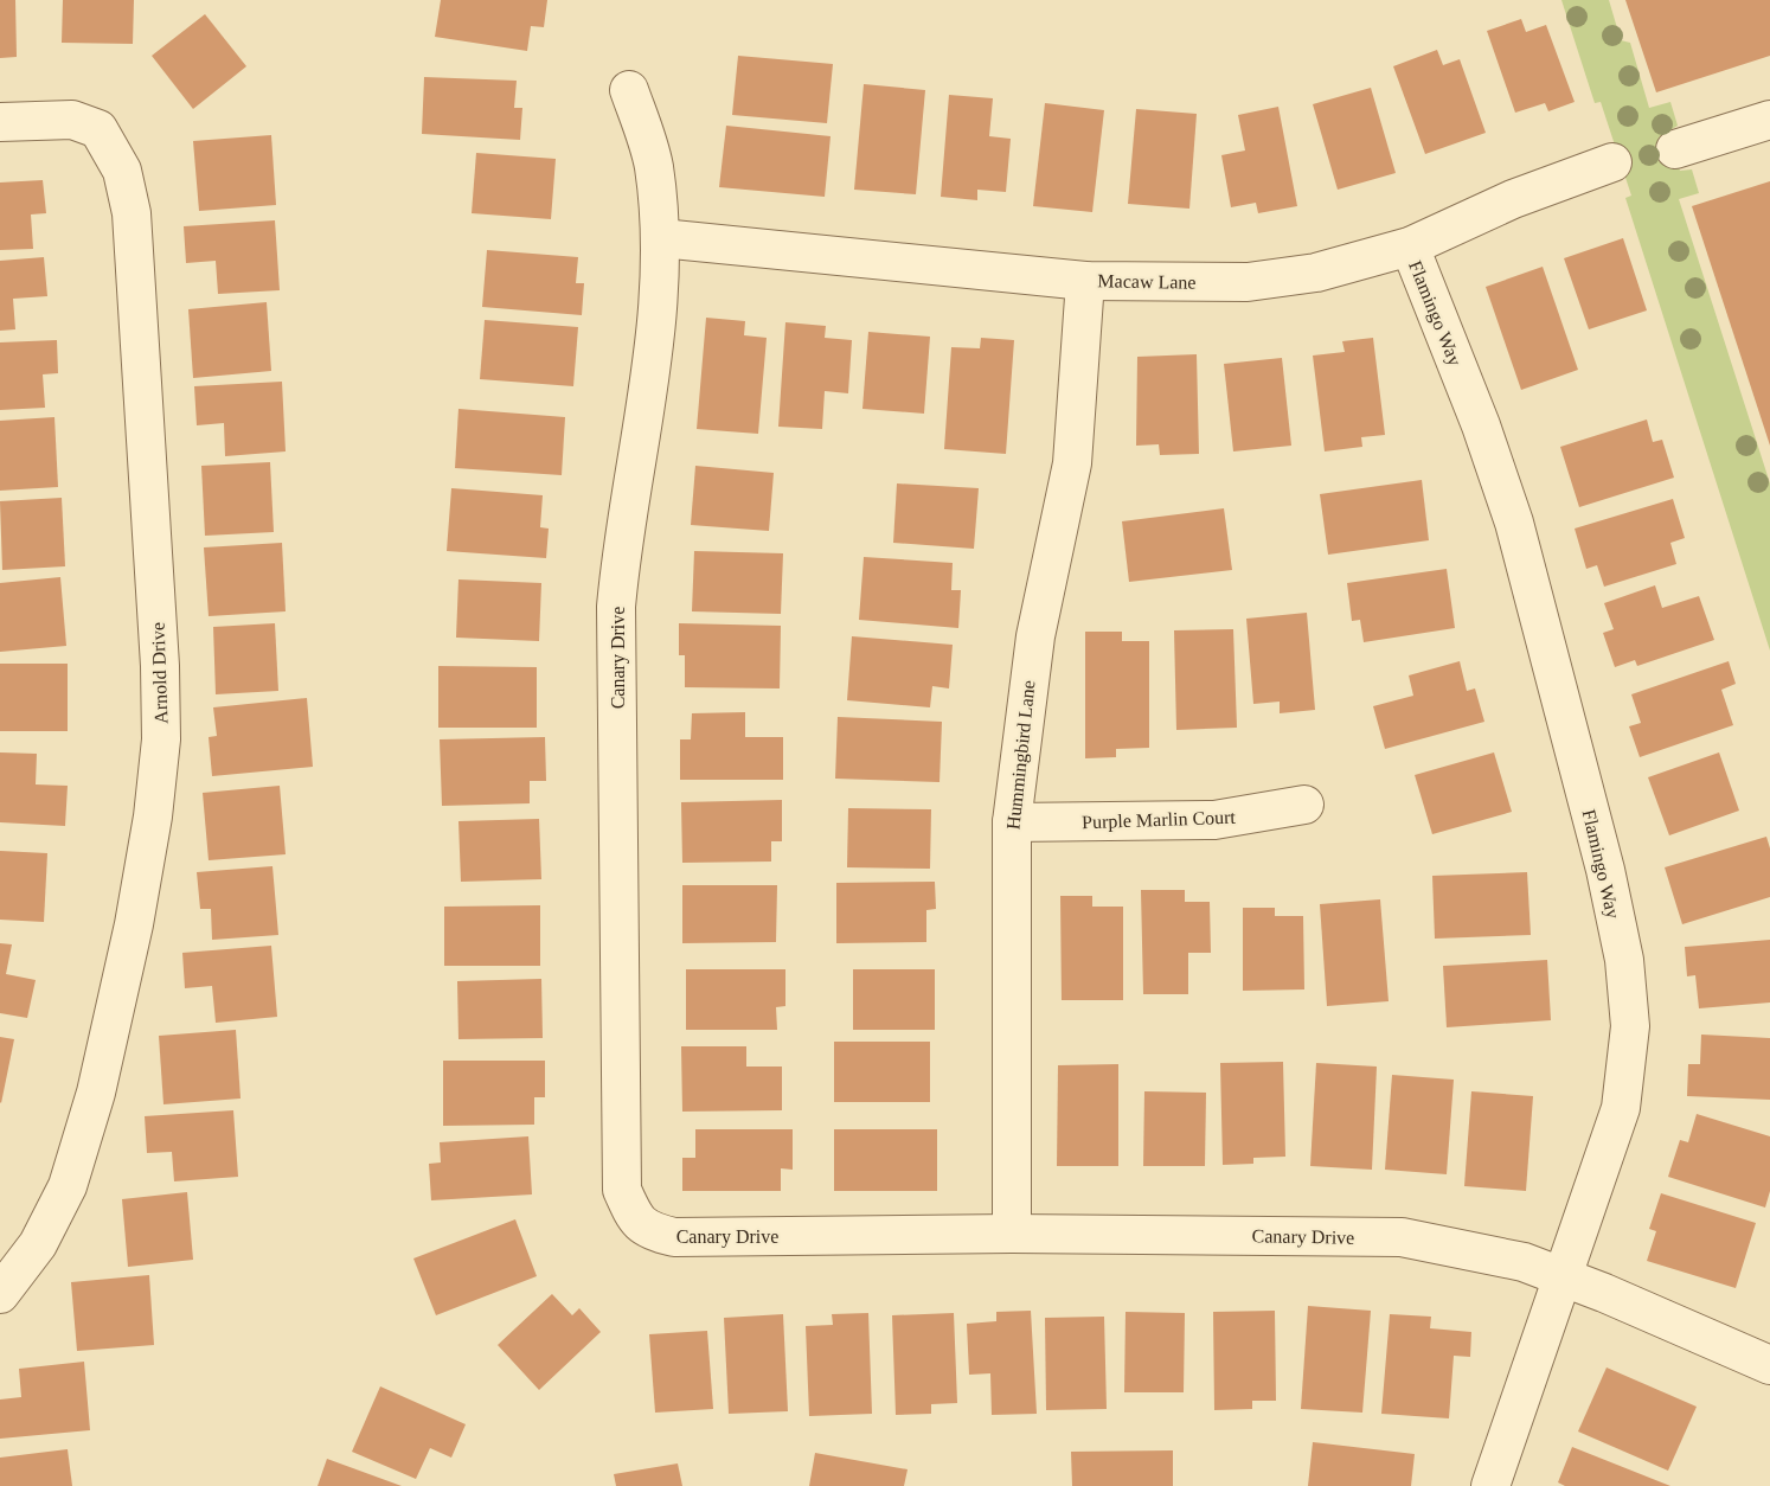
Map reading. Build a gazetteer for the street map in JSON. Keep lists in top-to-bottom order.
{
  "streets": {
    "street": [
      "Macaw Lane",
      "Flamingo Way",
      "Canary Drive",
      "Arnold Drive",
      "Hummingbird Lane",
      "Purple Marlin Court"
    ]
  },
  "crossings": [
    ["Macaw Lane", "Flamingo Way"],
    ["Macaw Lane", "Canary Drive"],
    ["Macaw Lane", "Hummingbird Lane"],
    ["Flamingo Way", "Canary Drive"],
    ["Canary Drive", "Hummingbird Lane"],
    ["Hummingbird Lane", "Purple Marlin Court"]
  ]
}
